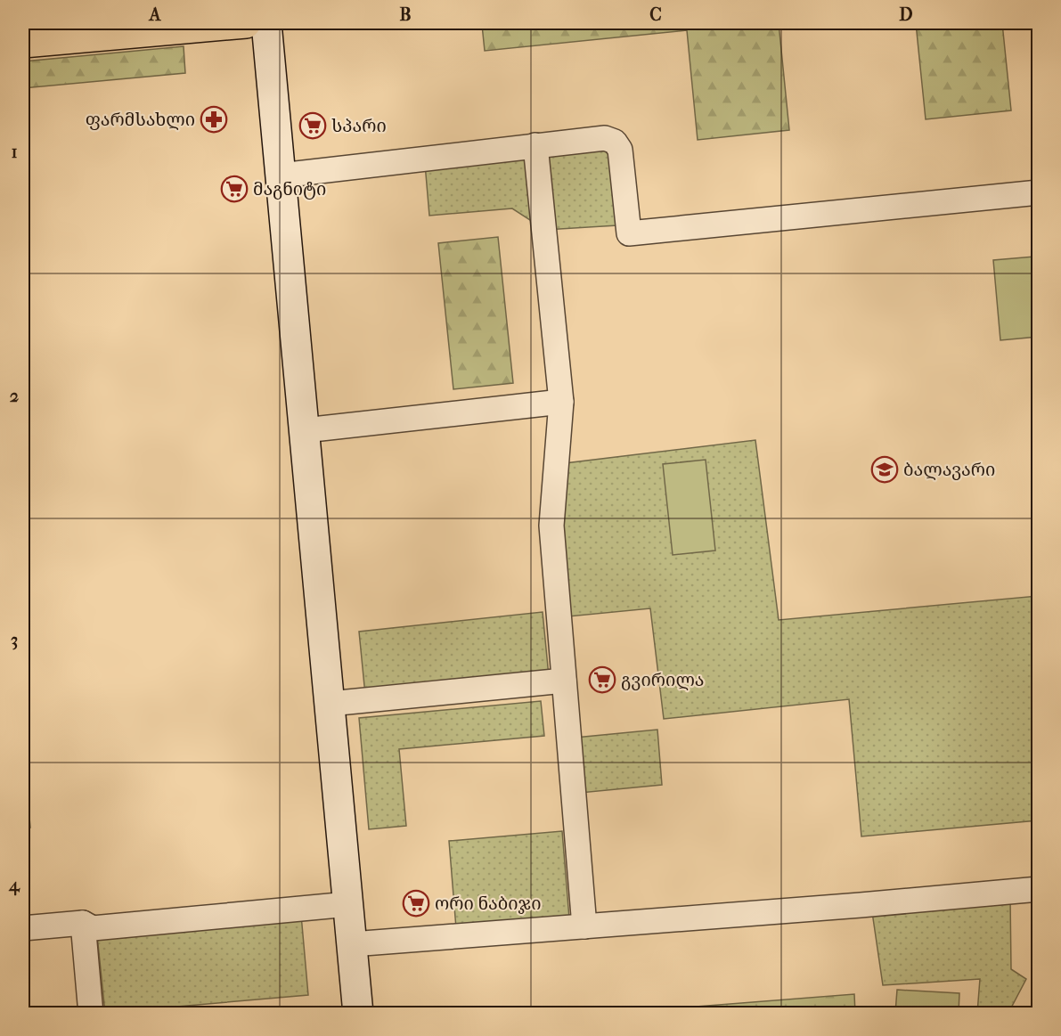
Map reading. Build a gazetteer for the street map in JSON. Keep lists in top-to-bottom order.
{
  "places": {
    "pharmacy": ["ფარმსახლი"],
    "supermarket": [
      "სპარი",
      "მაგნიტი",
      "გვირილა",
      "ორი ნაბიჯი"
    ],
    "school or university": ["ბალავარი"]
  },
  "grid": {
    "columns": [
      "A",
      "B",
      "C",
      "D"
    ],
    "rows": [
      "1",
      "2",
      "3",
      "4"
    ]
  }
}
